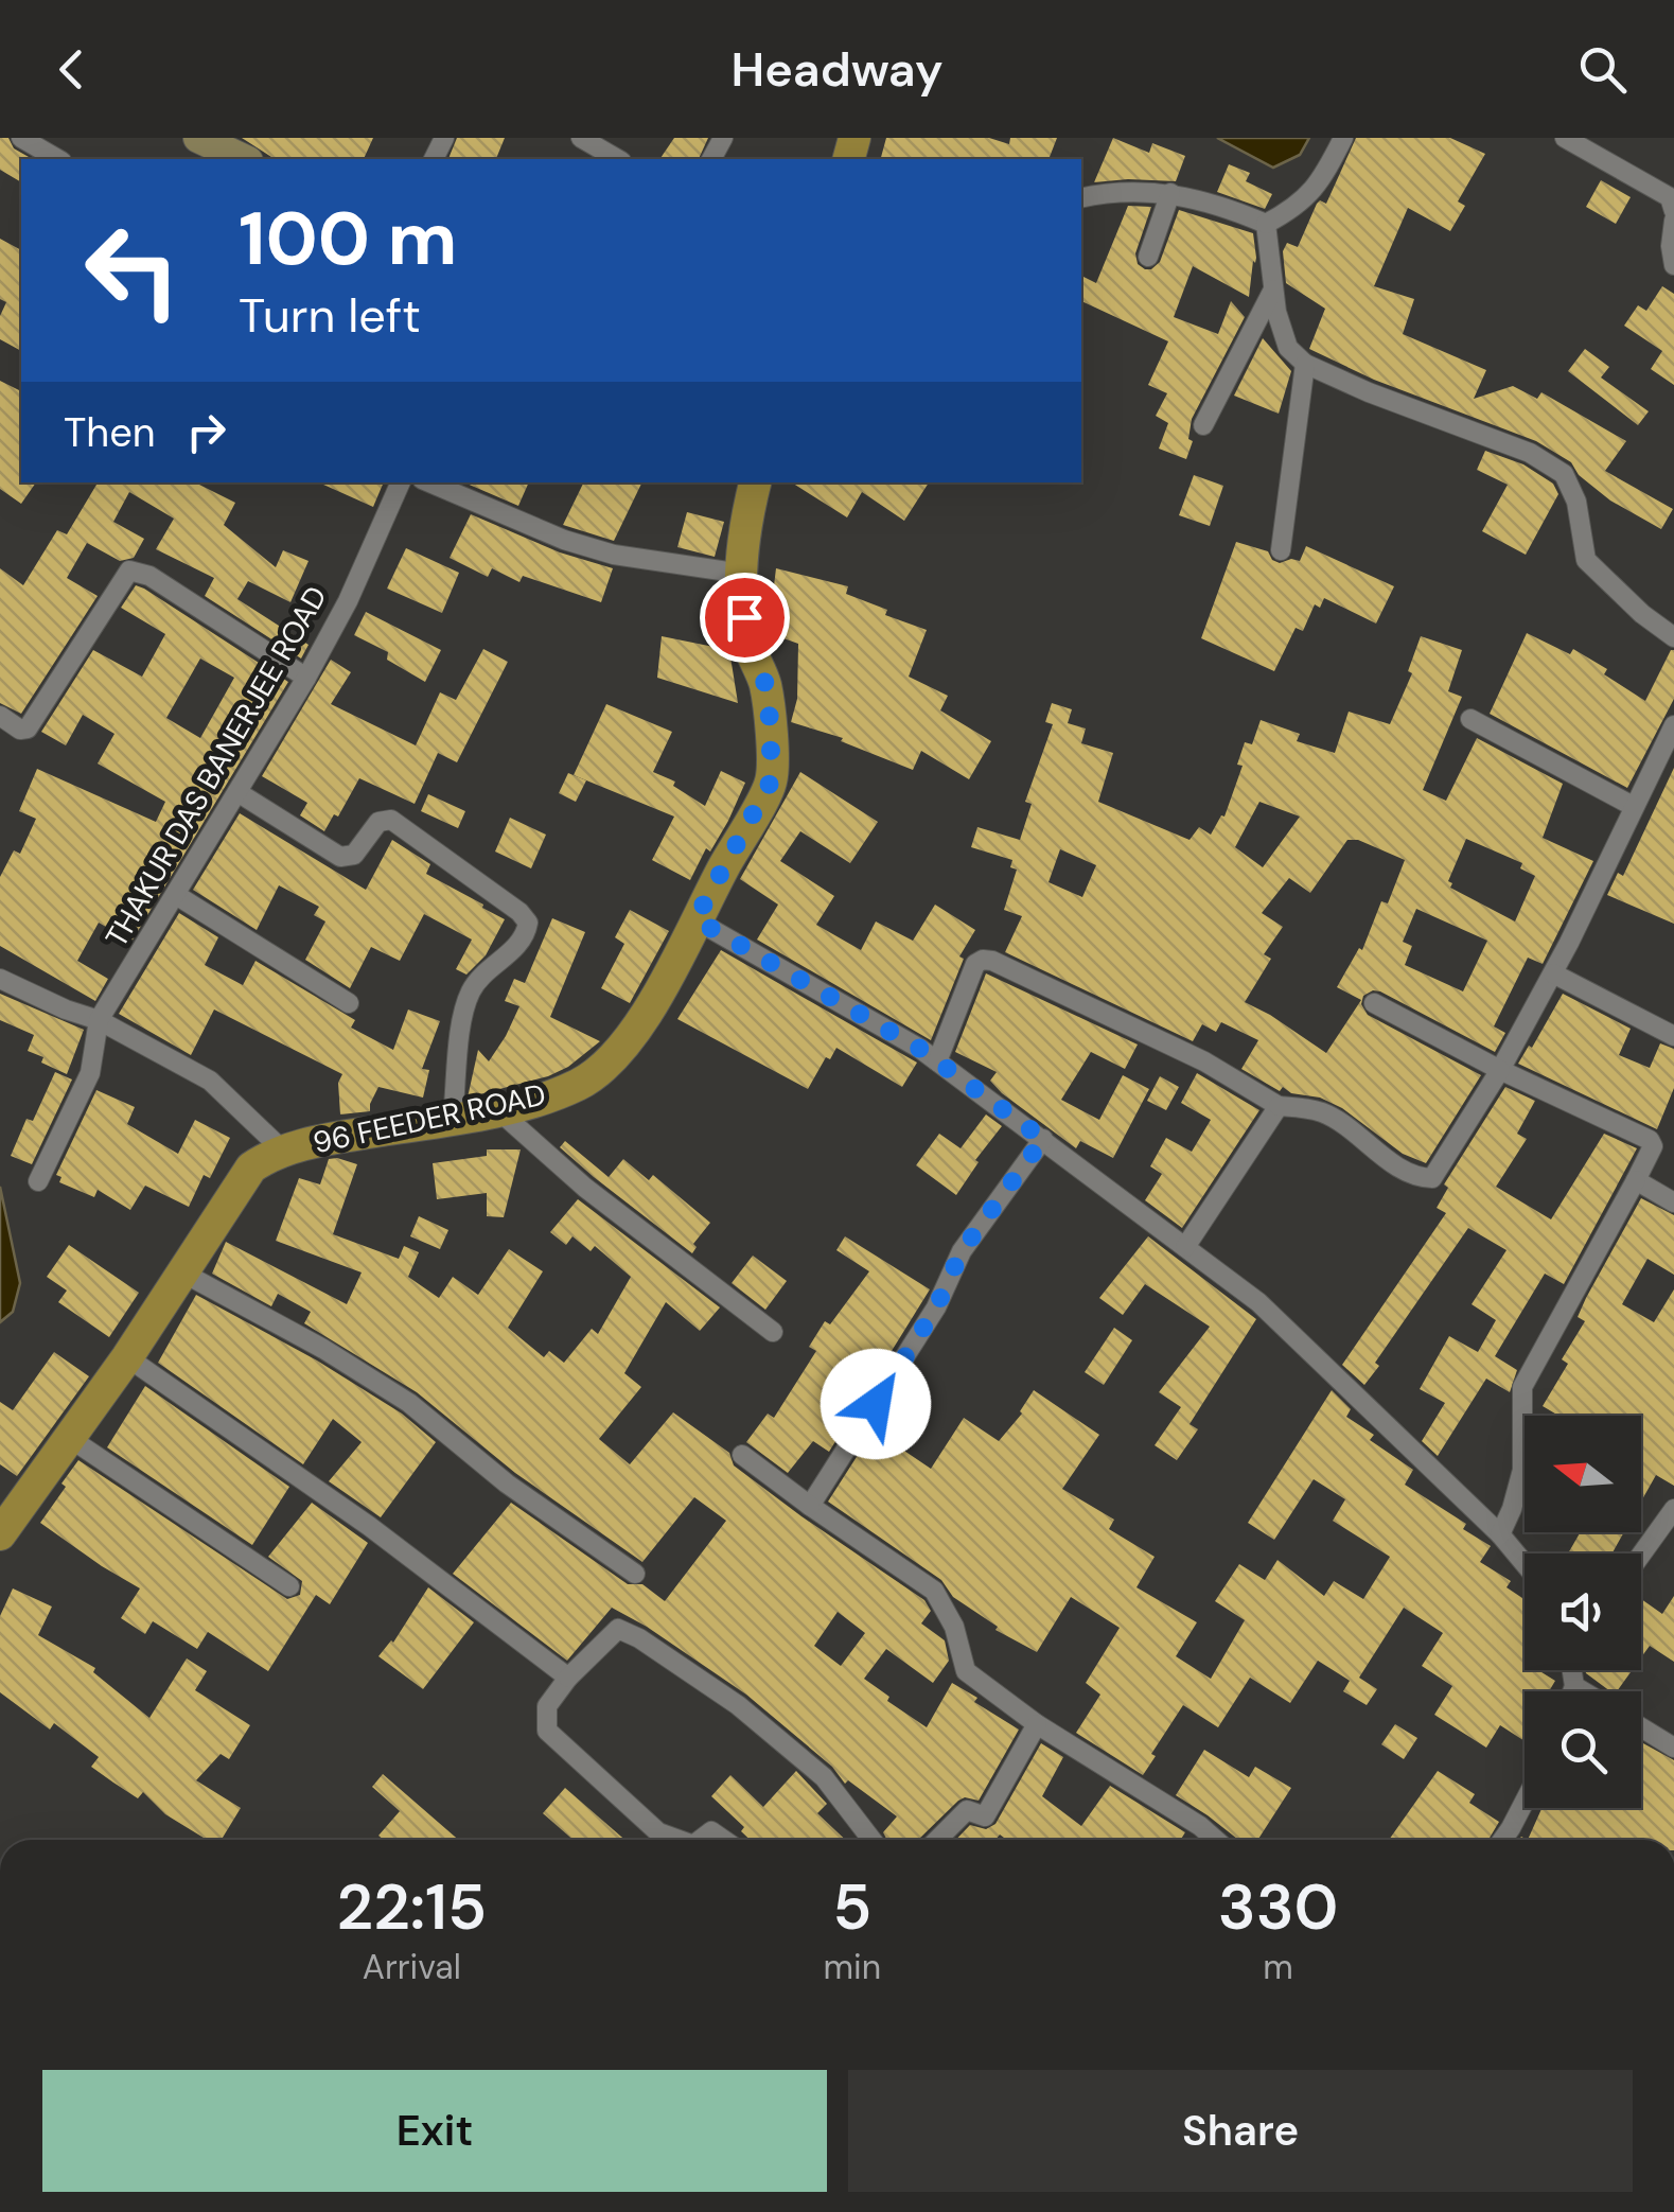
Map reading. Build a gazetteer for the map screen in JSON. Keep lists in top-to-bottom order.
{
  "streets": {
    "main road": ["96 FEEDER ROAD"],
    "street": ["THAKUR DAS BANERJEE ROAD"]
  },
  "north": "left",
  "page": {
    "header": "Headway",
    "turn": ["100 m", "Turn left"],
    "then": "Then",
    "eta": [
      "22:15",
      "Arrival",
      "5",
      "min",
      "330",
      "m"
    ],
    "buttons": ["Exit", "Share"]
  }
}
